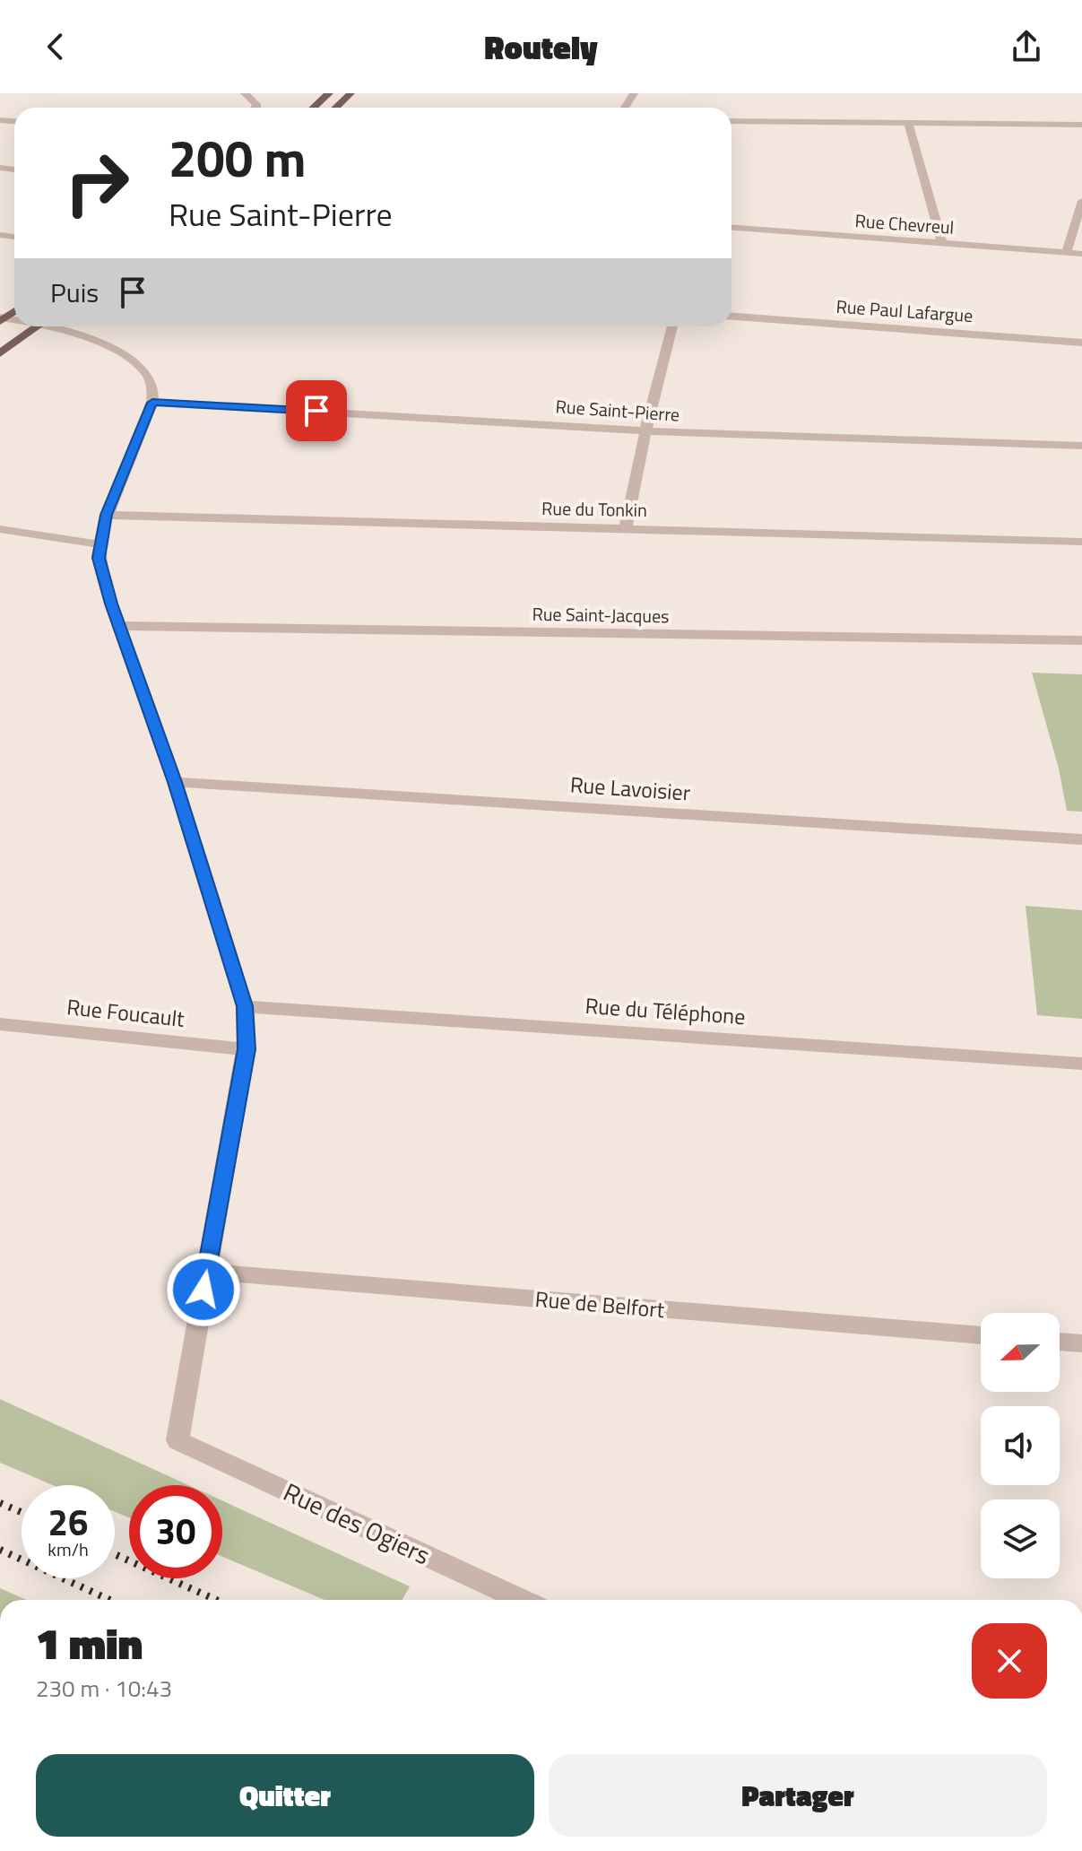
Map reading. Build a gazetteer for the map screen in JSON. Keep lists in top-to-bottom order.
{
  "streets": {
    "street": [
      "Rue Chevreul",
      "Rue Paul Lafargue",
      "Rue Saint-Pierre",
      "Rue du Tonkin",
      "Rue Saint-Jacques",
      "Rue Lavoisier",
      "Rue du Téléphone",
      "Rue Foucault",
      "Rue de Belfort",
      "Rue des Ogiers"
    ]
  },
  "crossings": [
    ["Rue de Belfort", "Rue des Ogiers"]
  ],
  "north": "left",
  "page": {
    "header": "Routely",
    "turn": ["200 m", "Rue Saint-Pierre"],
    "then": "Puis",
    "speed": "26 km/h",
    "limit": "30",
    "heading": ["1 min", "230 m · 10:43"],
    "buttons": ["Quitter", "Partager"]
  }
}
